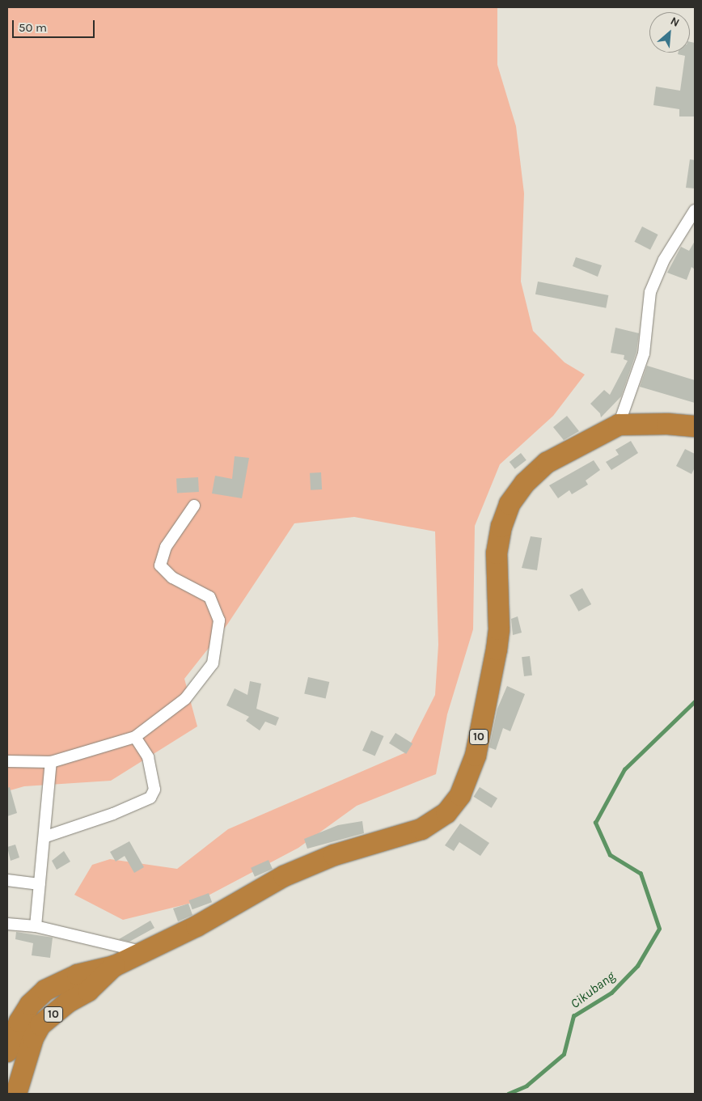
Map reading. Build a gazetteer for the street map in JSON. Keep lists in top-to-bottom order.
{
  "streets": {
    "highway": ["10"]
  },
  "water": ["Cikubang"],
  "scale_bar": "50 m",
  "north": "top right"
}
